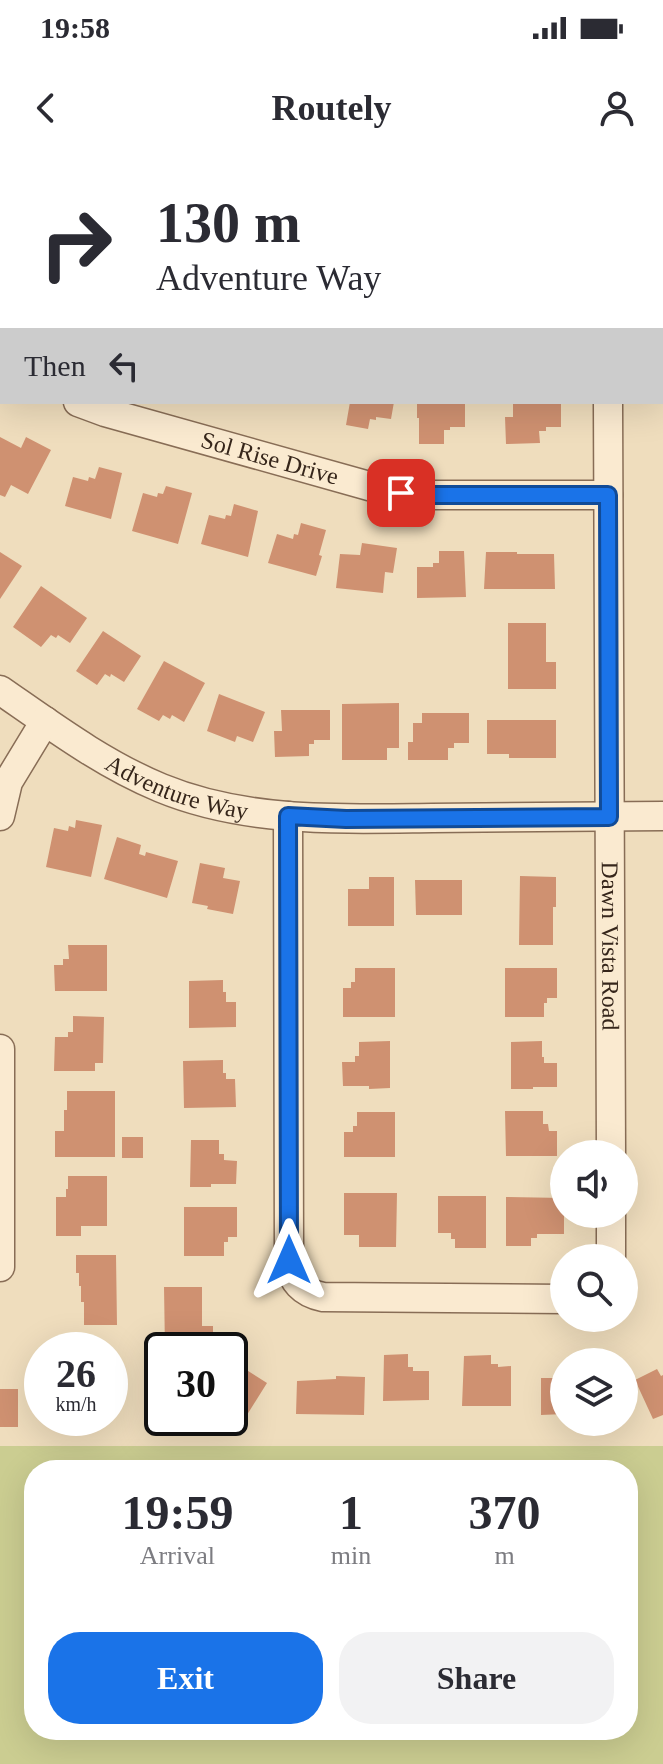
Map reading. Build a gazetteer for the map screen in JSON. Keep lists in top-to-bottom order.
{
  "streets": {
    "street": ["Sol Rise Drive", "Adventure Way", "Dawn Vista Road"]
  },
  "crossings": [
    ["Sol Rise Drive", "Dawn Vista Road"],
    ["Adventure Way", "Dawn Vista Road"]
  ],
  "page": {
    "status": "19:58",
    "header": "Routely",
    "turn": ["130 m", "Adventure Way"],
    "then": "Then",
    "speed": "26 km/h",
    "limit": "30",
    "eta": [
      "19:59",
      "Arrival",
      "1",
      "min",
      "370",
      "m"
    ],
    "buttons": ["Exit", "Share"]
  }
}
